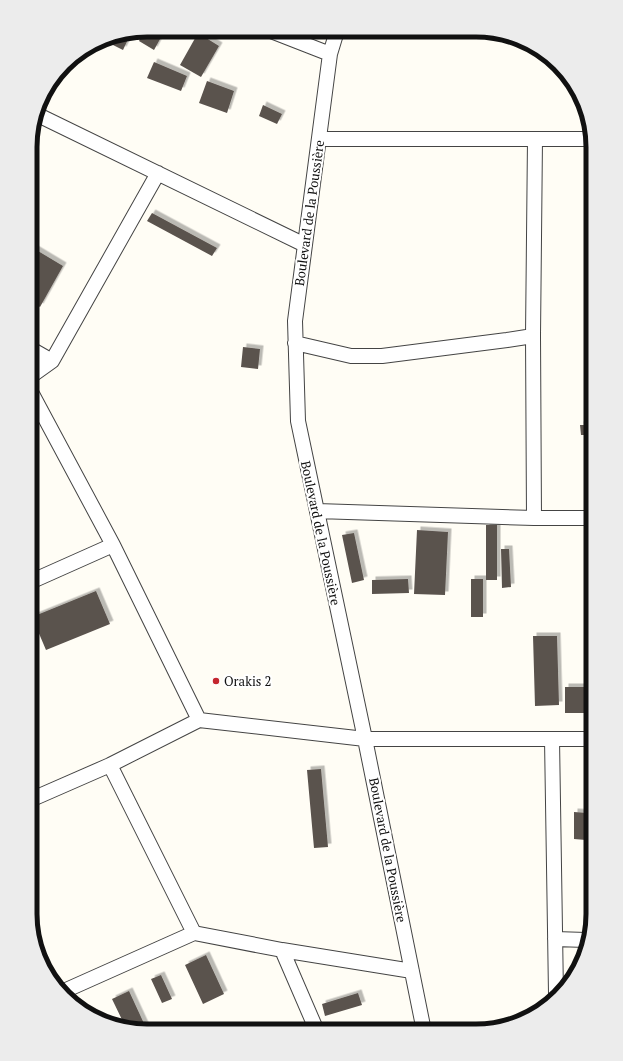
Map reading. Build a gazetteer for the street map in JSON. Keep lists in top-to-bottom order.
{
  "streets": {
    "street": ["Boulevard de la Poussière"]
  },
  "places": ["Orakis 2"]
}
